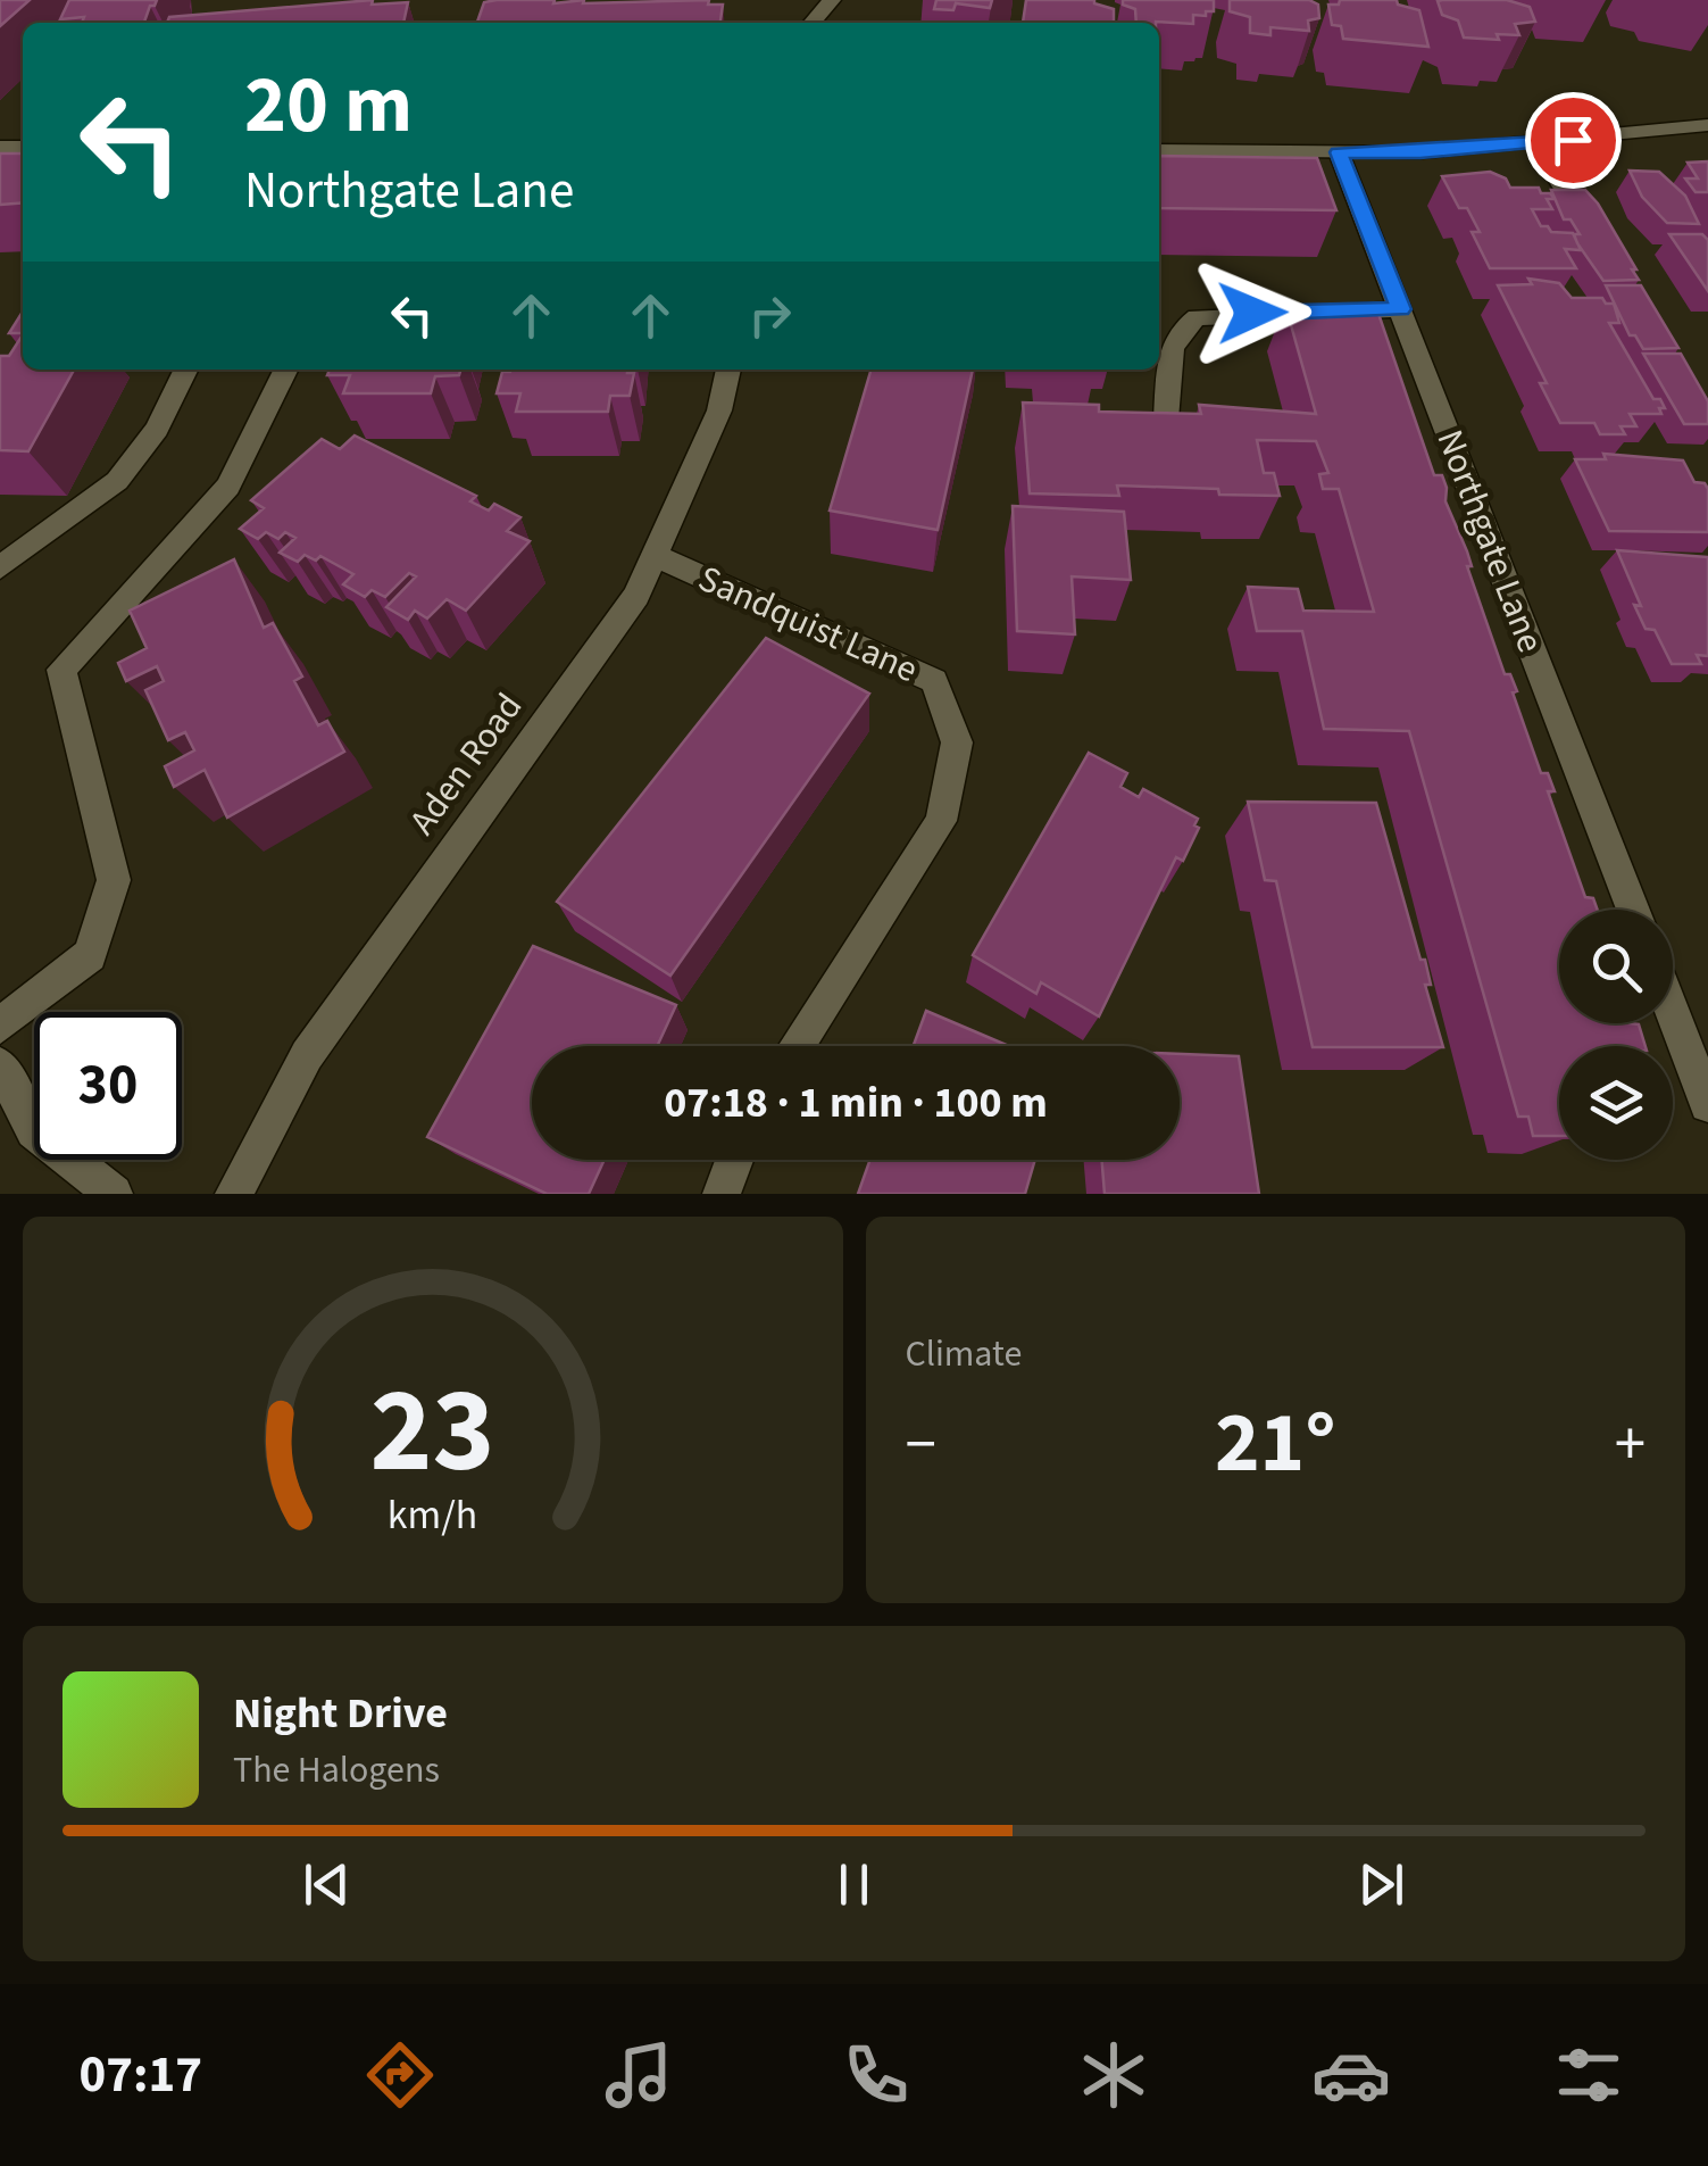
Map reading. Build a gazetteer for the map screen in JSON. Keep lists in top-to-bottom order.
{
  "streets": {
    "street": ["Northgate Lane", "Sandquist Lane", "Aden Road"]
  },
  "crossings": [
    ["Sandquist Lane", "Aden Road"]
  ],
  "page": {
    "turn": ["20 m", "Northgate Lane"],
    "limit": "30",
    "trip": "07:18 · 1 min · 100 m",
    "tile": "Climate",
    "heat": ["−", "21°", "+"],
    "song": ["Night Drive", "The Halogens"],
    "tabs": "07:17",
    "gauge": ["23", "km/h"]
  }
}
